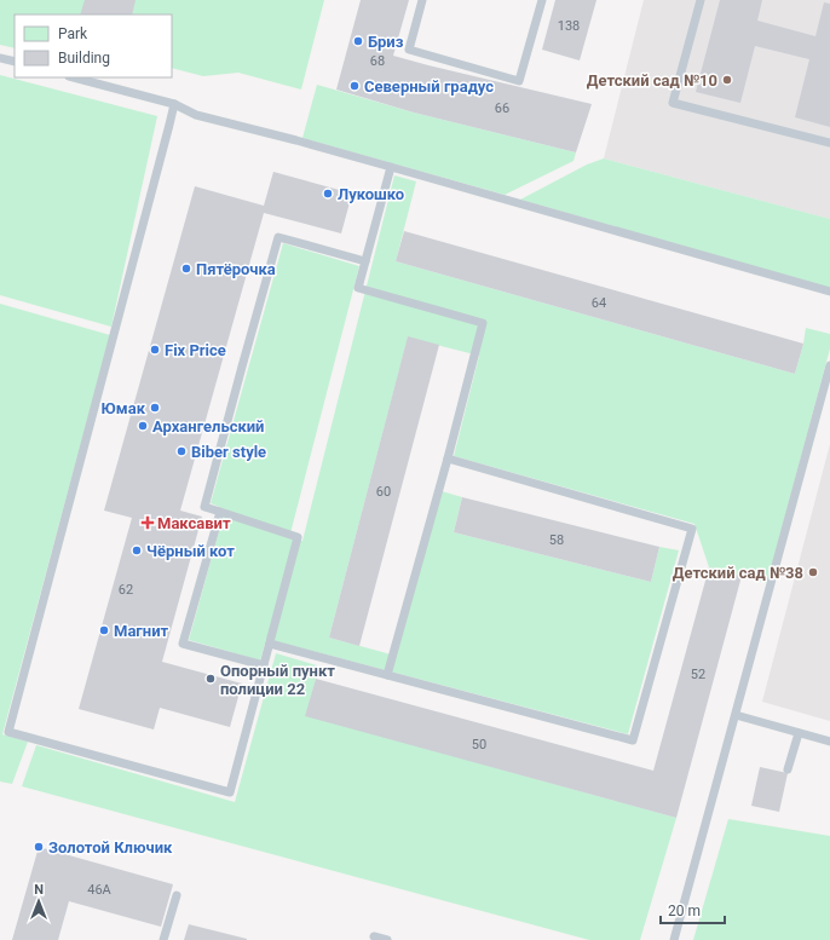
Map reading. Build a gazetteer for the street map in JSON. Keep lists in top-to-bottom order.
{
  "places": {
    "other": [
      "Бриз",
      "Детский сад №10",
      "Северный градус",
      "Лукошко",
      "Пятёрочка",
      "Fix Price",
      "Юмак",
      "Архангельский",
      "Biber style",
      "Чёрный кот",
      "Детский сад №38",
      "Магнит",
      "Опорный пункт полиции 22",
      "Золотой Ключик"
    ],
    "health": ["Максавит"]
  },
  "house_numbers": [
    "138",
    "68",
    "66",
    "64",
    "60",
    "58",
    "62",
    "52",
    "50",
    "46А"
  ],
  "legend": ["Park", "Building"],
  "scale_bar": "20 m",
  "north": "top"
}
